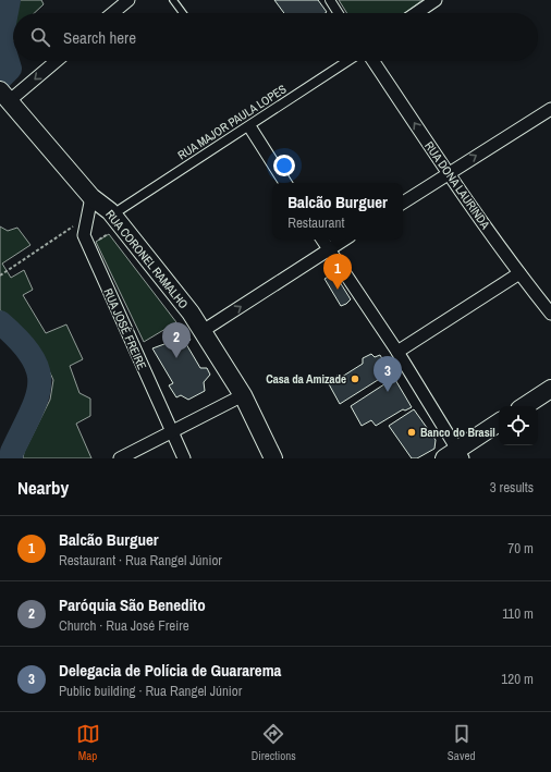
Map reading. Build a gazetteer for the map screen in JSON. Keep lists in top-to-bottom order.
{
  "streets": {
    "main road": ["RUA CORONEL RAMALHO"],
    "street": ["RUA MAJOR PAULA LOPES", "RUA DONA LAURINDA", "RUA JOSÉ FREIRE"]
  },
  "crossings": [
    ["RUA CORONEL RAMALHO", "RUA JOSÉ FREIRE"]
  ],
  "one_way": ["RUA DONA LAURINDA"],
  "places": ["Casa da Amizade", "Banco do Brasil"],
  "page": {
    "search": "Search here",
    "popup": ["Balcão Burguer", "Restaurant"],
    "pins": ["1", "2", "3"],
    "heading": ["Nearby", "3 results"],
    "list": [
      {
        "mark": "1",
        "name": "Balcão Burguer",
        "note": "Restaurant · Rua Rangel Júnior",
        "value": "70 m"
      },
      {
        "mark": "2",
        "name": "Paróquia São Benedito",
        "note": "Church · Rua José Freire",
        "value": "110 m"
      },
      {
        "mark": "3",
        "name": "Delegacia de Polícia de Guararema",
        "note": "Public building · Rua Rangel Júnior",
        "value": "120 m"
      }
    ],
    "nav": ["Map", "Directions", "Saved"]
  }
}
